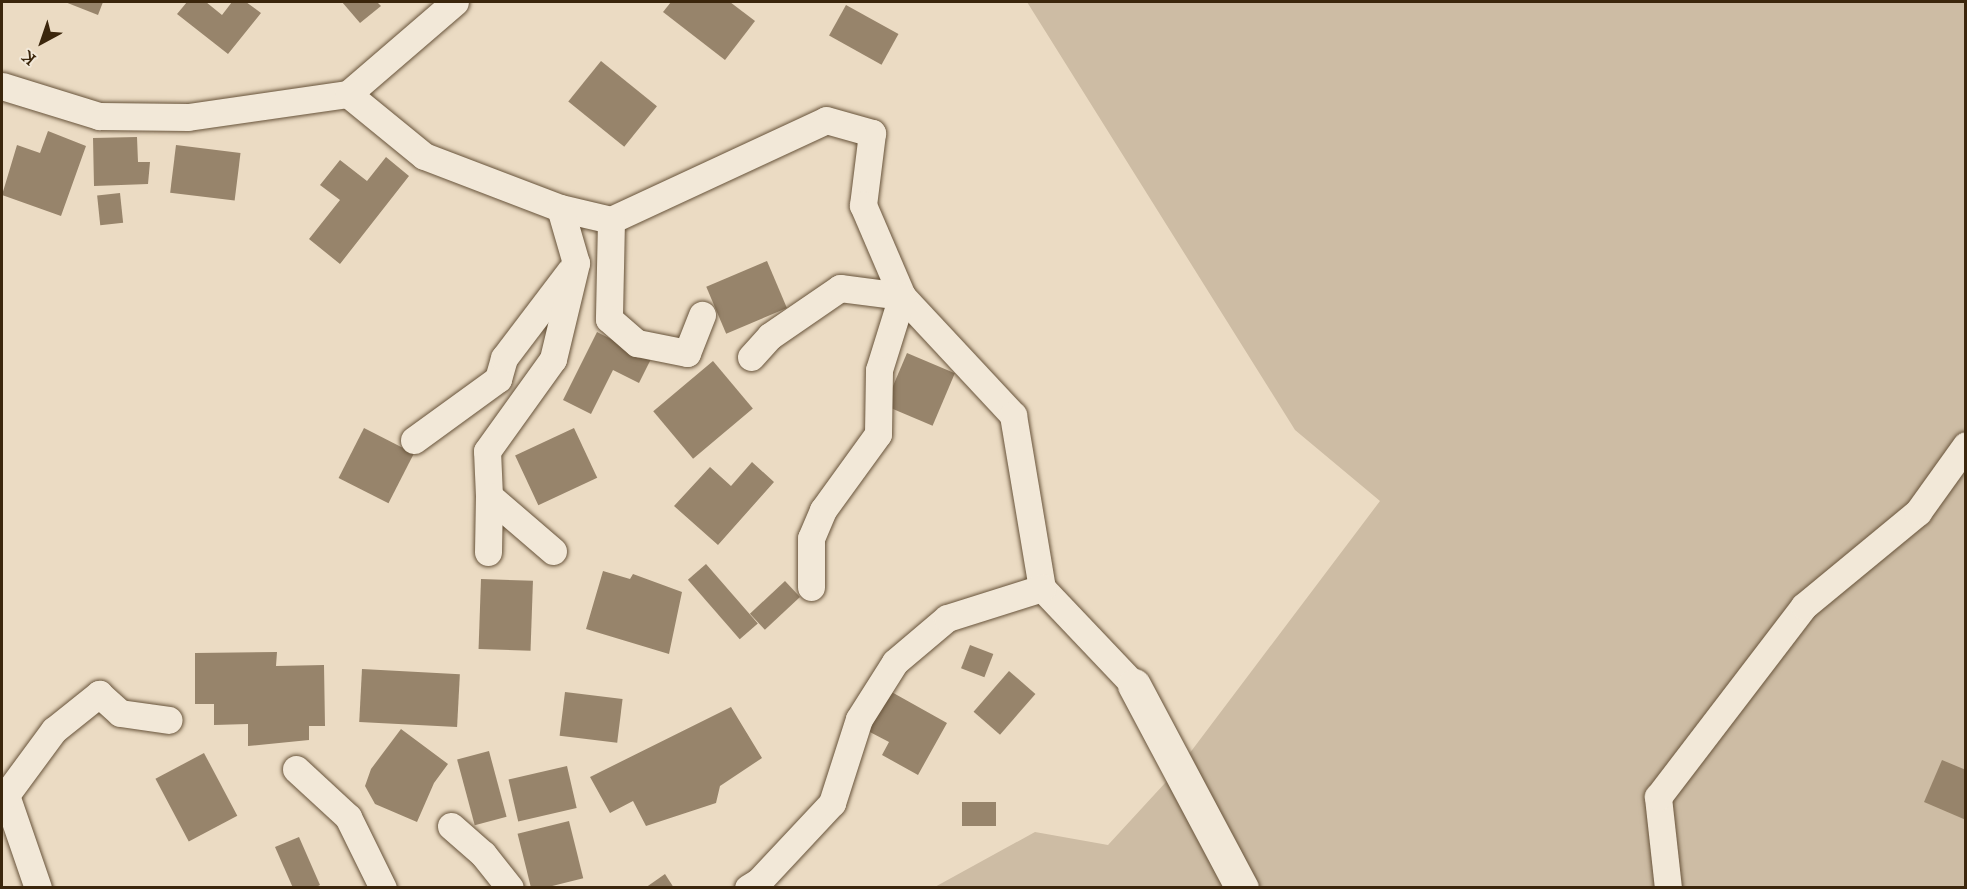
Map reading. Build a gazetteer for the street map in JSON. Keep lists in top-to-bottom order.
{
  "north": "bottom left"
}
